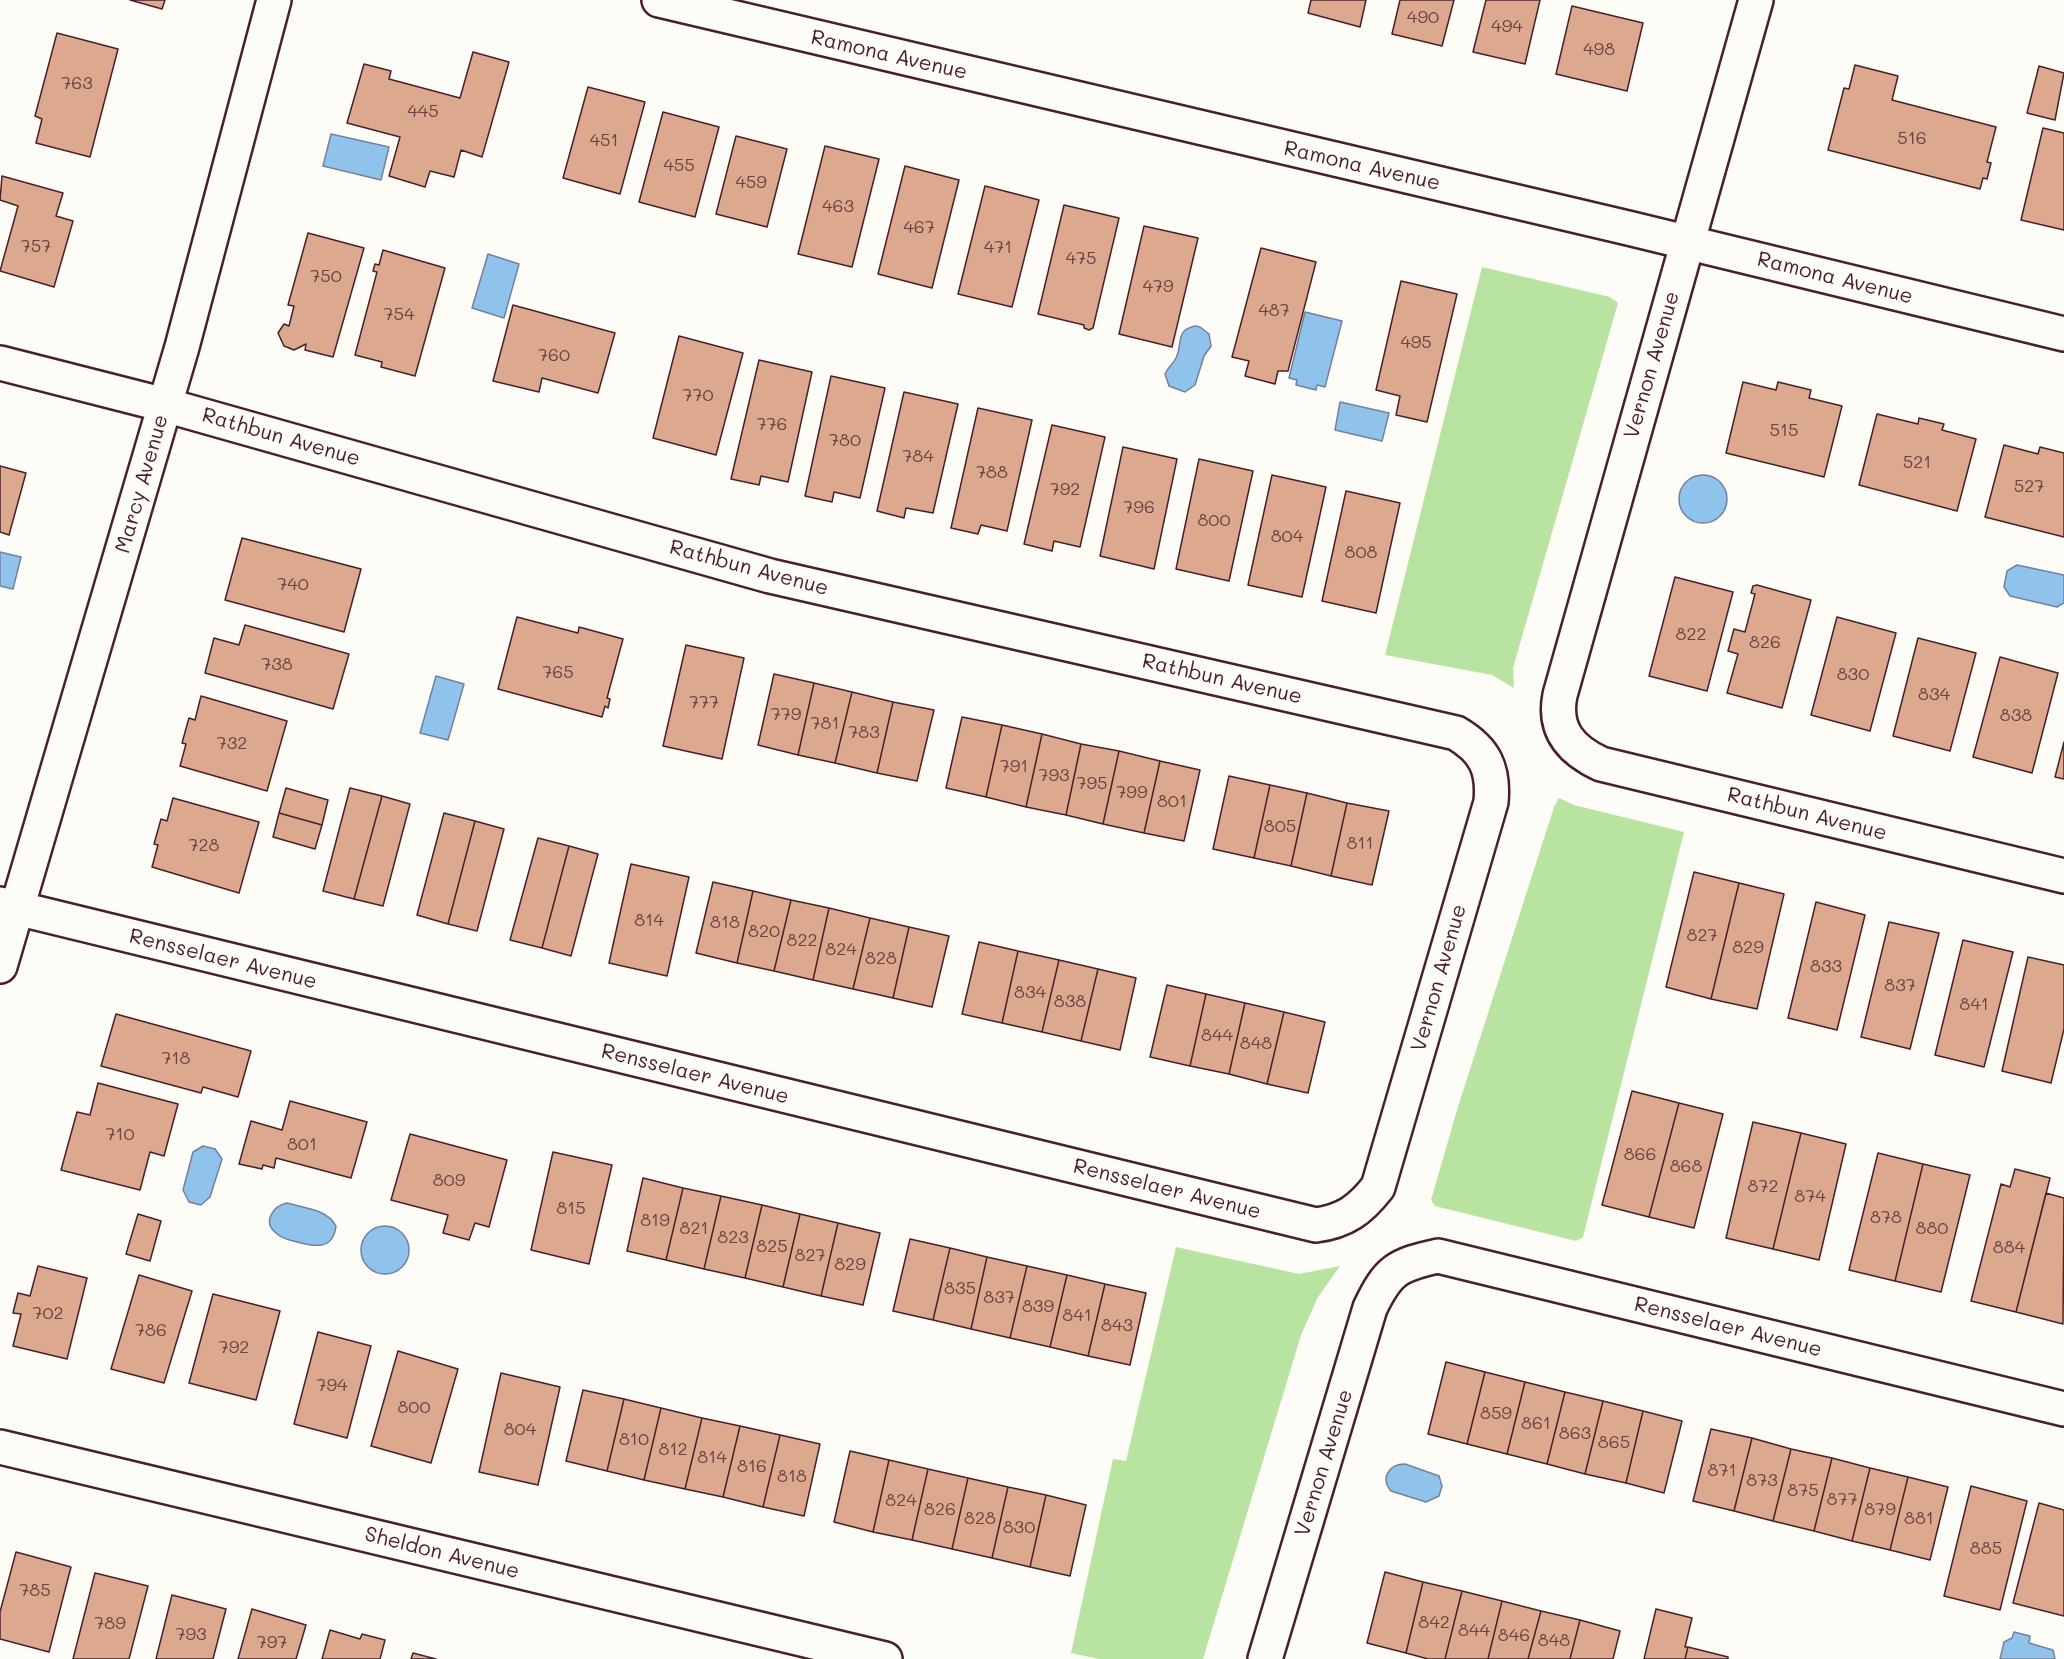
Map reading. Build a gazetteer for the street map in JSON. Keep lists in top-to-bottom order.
{
  "streets": {
    "street": [
      "Ramona Avenue",
      "Vernon Avenue",
      "Rathbun Avenue",
      "Marcy Avenue",
      "Rensselaer Avenue",
      "Sheldon Avenue"
    ]
  },
  "crossings": [
    ["Ramona Avenue", "Vernon Avenue"],
    ["Vernon Avenue", "Rathbun Avenue"],
    ["Vernon Avenue", "Rensselaer Avenue"],
    ["Rathbun Avenue", "Marcy Avenue"],
    ["Marcy Avenue", "Rensselaer Avenue"]
  ],
  "house_numbers": [
    "490",
    "494",
    "498",
    "763",
    "445",
    "516",
    "451",
    "455",
    "459",
    "463",
    "467",
    "757",
    "471",
    "475",
    "750",
    "479",
    "487",
    "754",
    "495",
    "760",
    "770",
    "776",
    "515",
    "780",
    "784",
    "521",
    "788",
    "527",
    "792",
    "796",
    "800",
    "804",
    "808",
    "740",
    "822",
    "826",
    "738",
    "765",
    "830",
    "834",
    "777",
    "779",
    "838",
    "781",
    "783",
    "732",
    "791",
    "793",
    "795",
    "799",
    "801",
    "805",
    "811",
    "728",
    "814",
    "818",
    "820",
    "827",
    "822",
    "829",
    "824",
    "828",
    "833",
    "837",
    "834",
    "838",
    "841",
    "844",
    "848",
    "718",
    "710",
    "801",
    "866",
    "868",
    "809",
    "872",
    "874",
    "815",
    "878",
    "819",
    "821",
    "880",
    "823",
    "825",
    "884",
    "827",
    "829",
    "835",
    "837",
    "839",
    "702",
    "841",
    "843",
    "786",
    "792",
    "794",
    "800",
    "859",
    "861",
    "804",
    "863",
    "810",
    "865",
    "812",
    "814",
    "816",
    "871",
    "818",
    "873",
    "875",
    "877",
    "824",
    "826",
    "879",
    "828",
    "881",
    "830",
    "885",
    "785",
    "842",
    "789",
    "844",
    "793",
    "846",
    "848",
    "797"
  ]
}
